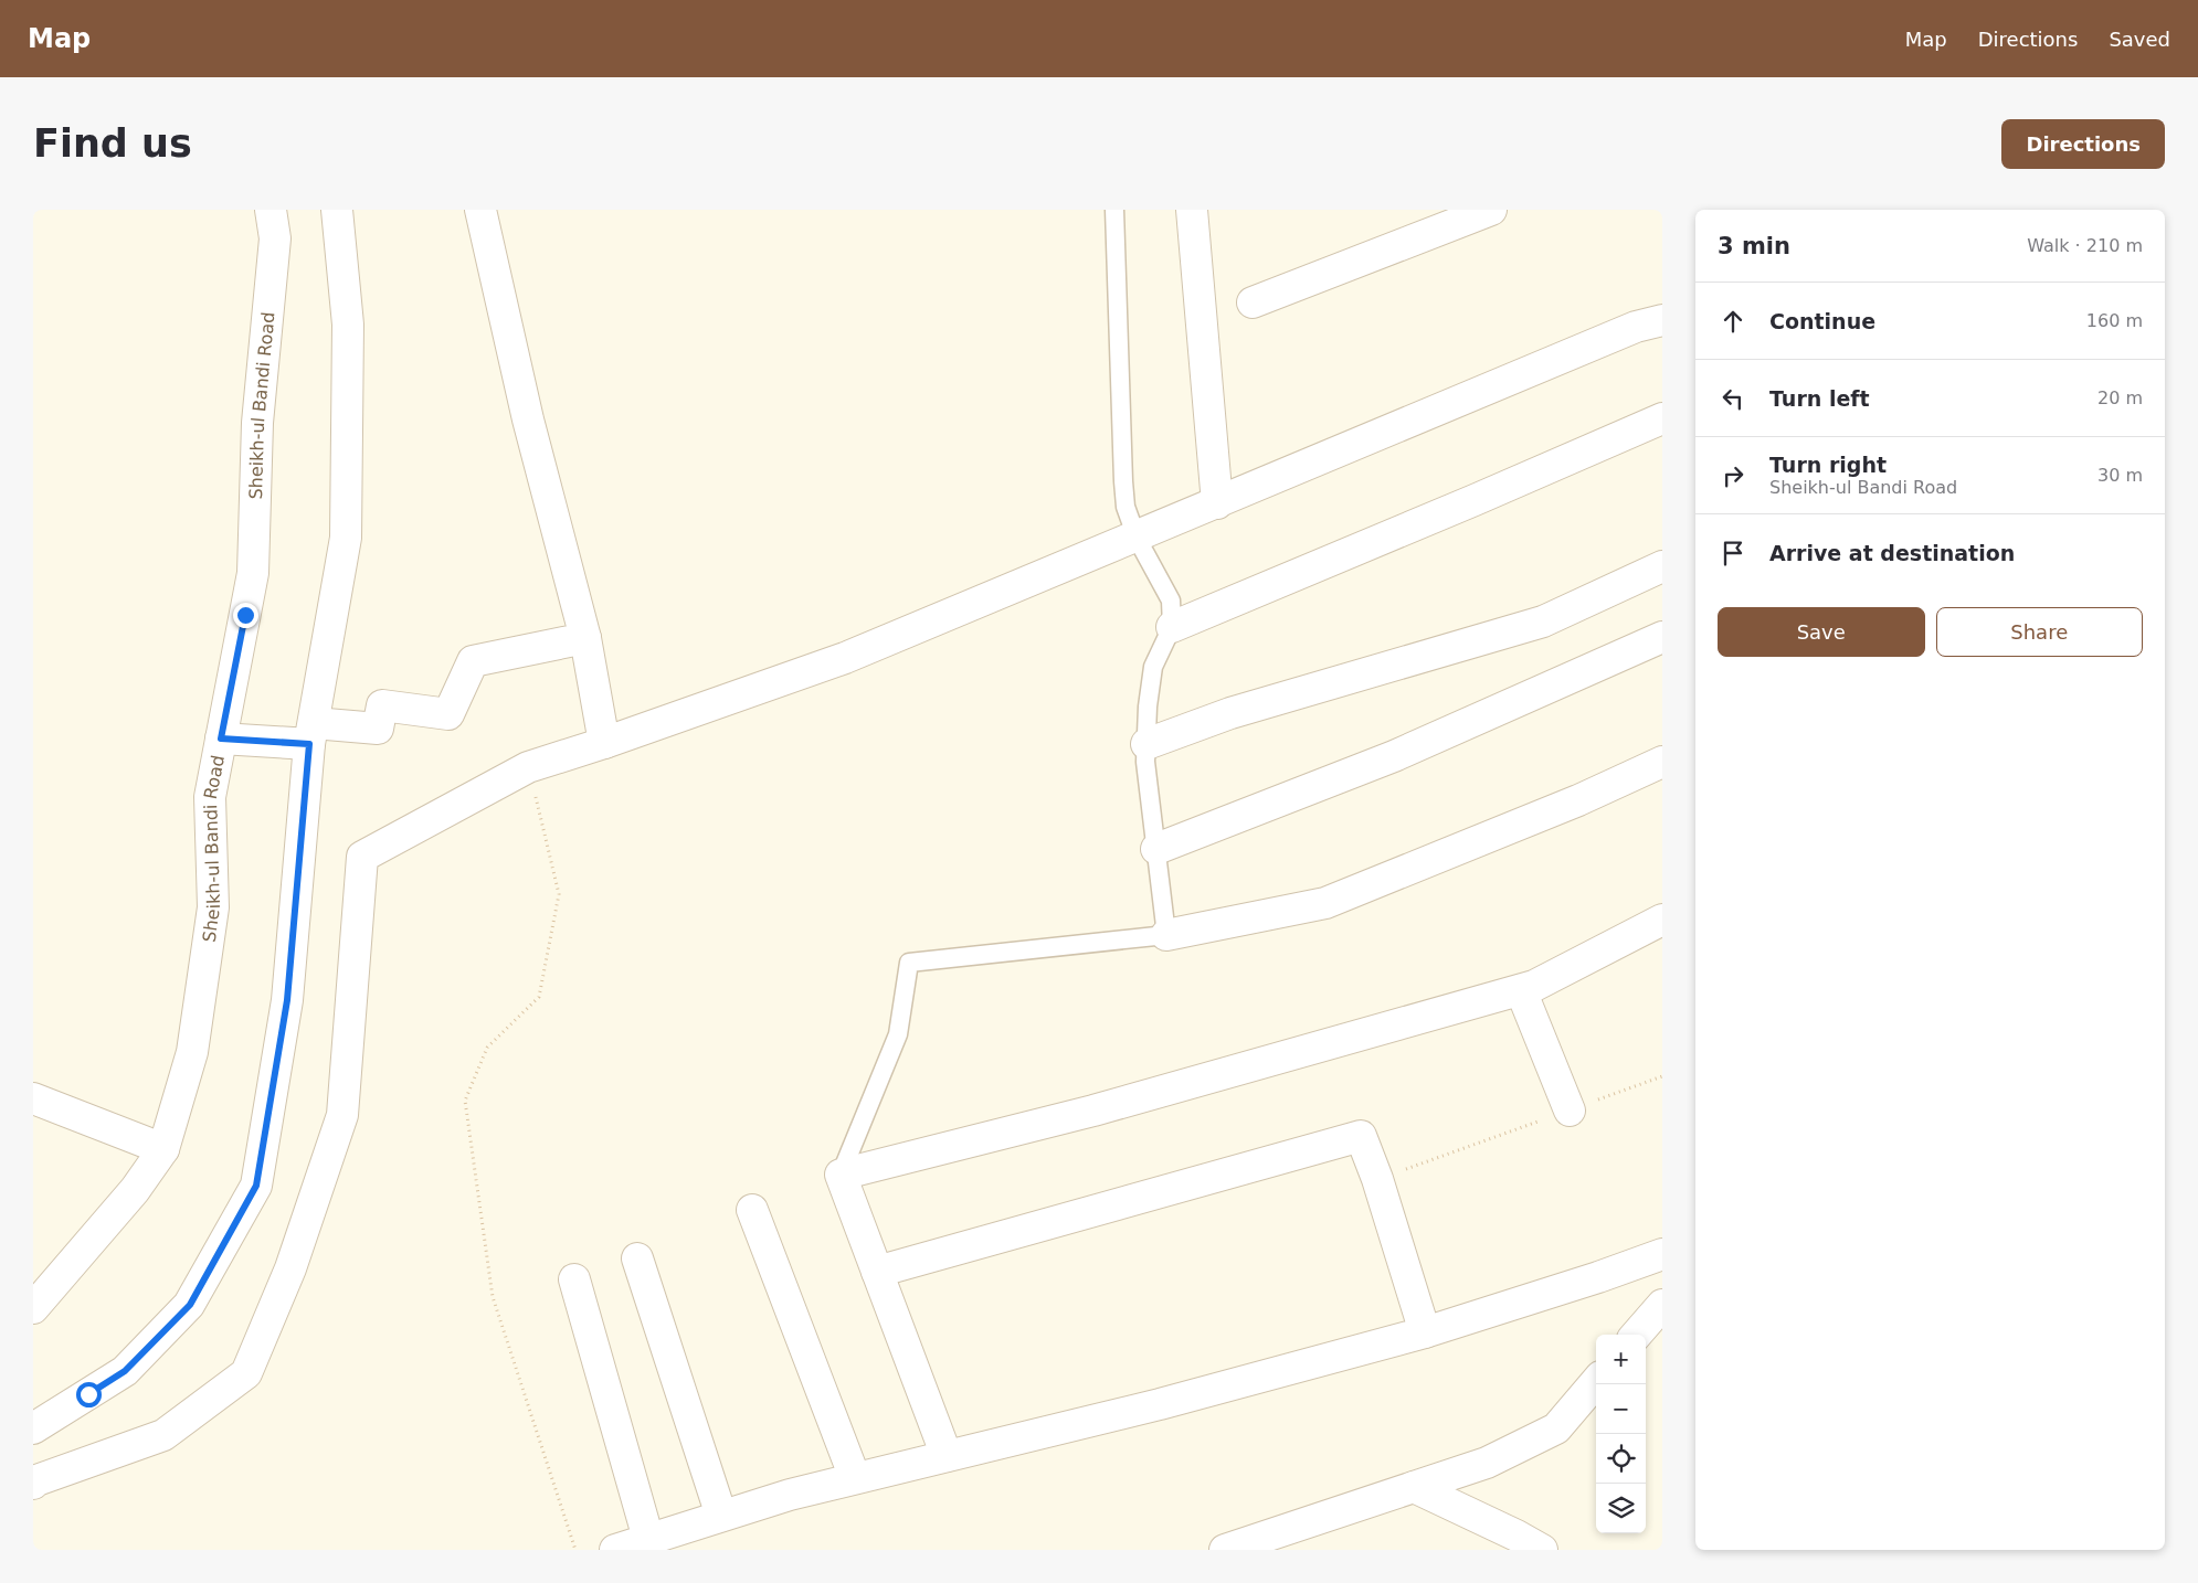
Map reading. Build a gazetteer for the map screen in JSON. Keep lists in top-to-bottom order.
{
  "streets": {
    "street": ["Sheikh-ul Bandi Road"]
  },
  "page": {
    "header": "Map",
    "nav": ["Map", "Directions", "Saved"],
    "buttons": [
      "Directions",
      ["Save", "Share"]
    ],
    "title": "Find us",
    "heading": ["3 min", "Walk · 210 m"],
    "list": [
      ["Continue", "160 m"],
      ["Turn left", "20 m"],
      ["Turn right", "Sheikh-ul Bandi Road", "30 m"],
      "Arrive at destination"
    ],
    "map_buttons": ["+", "−"]
  }
}
